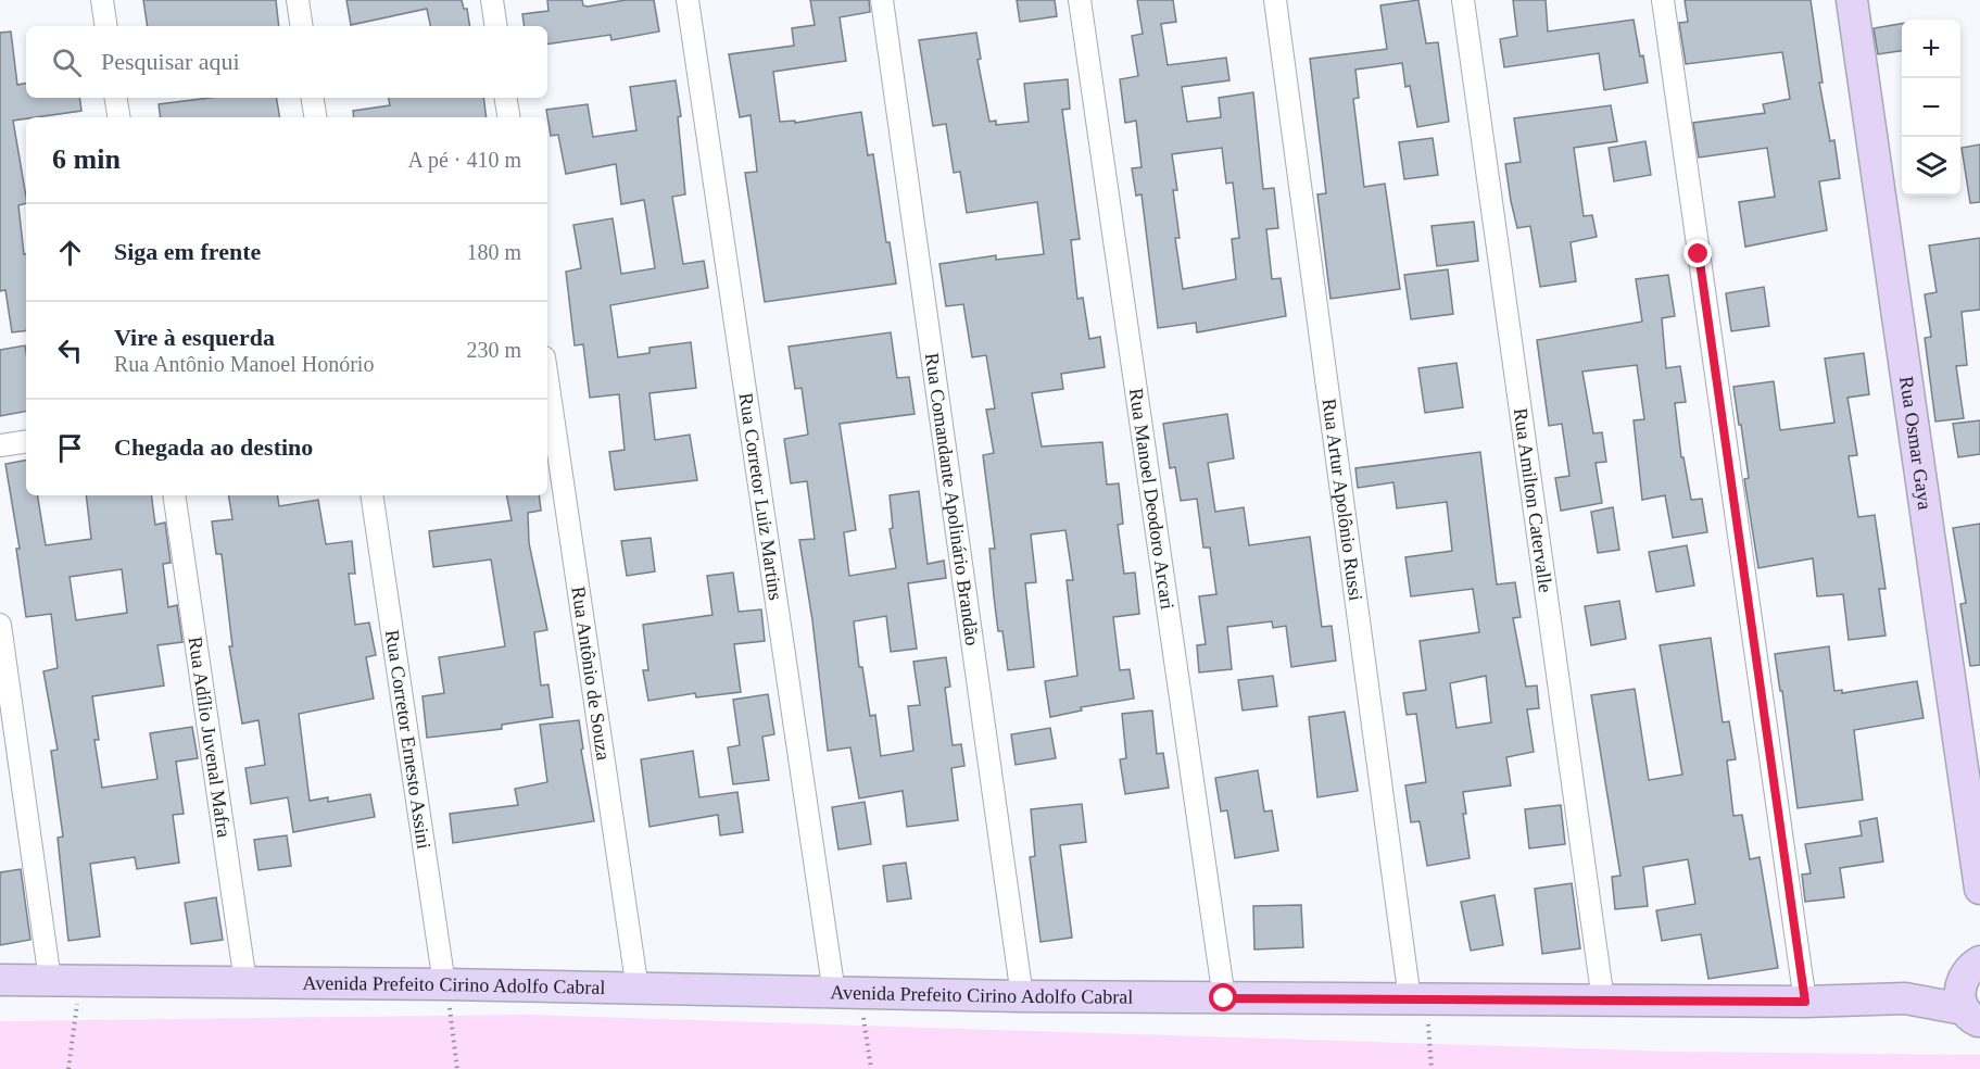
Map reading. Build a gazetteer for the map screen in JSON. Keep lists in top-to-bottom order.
{
  "streets": {
    "main road": ["Rua Osmar Gaya", "Avenida Prefeito Cirino Adolfo Cabral"],
    "street": [
      "Rua Corretor Luiz Martins",
      "Rua Comandante Apolinário Brandão",
      "Rua Manoel Deodoro Arcari",
      "Rua Artur Apolônio Russi",
      "Rua Amilton Catervalle",
      "Rua Antônio de Souza",
      "Rua Adílio Juvenal Mafra",
      "Rua Corretor Ernesto Assini"
    ]
  },
  "crossings": [
    ["Rua Corretor Luiz Martins", "Avenida Prefeito Cirino Adolfo Cabral"],
    ["Rua Comandante Apolinário Brandão", "Avenida Prefeito Cirino Adolfo Cabral"],
    ["Rua Manoel Deodoro Arcari", "Avenida Prefeito Cirino Adolfo Cabral"],
    ["Rua Artur Apolônio Russi", "Avenida Prefeito Cirino Adolfo Cabral"],
    ["Rua Amilton Catervalle", "Avenida Prefeito Cirino Adolfo Cabral"],
    ["Rua Antônio de Souza", "Avenida Prefeito Cirino Adolfo Cabral"],
    ["Rua Adílio Juvenal Mafra", "Avenida Prefeito Cirino Adolfo Cabral"],
    ["Rua Corretor Ernesto Assini", "Avenida Prefeito Cirino Adolfo Cabral"]
  ],
  "page": {
    "map_buttons": ["+", "−"],
    "search": "Pesquisar aqui",
    "heading": ["6 min", "A pé · 410 m"],
    "list": [
      ["Siga em frente", "180 m"],
      ["Vire à esquerda", "Rua Antônio Manoel Honório", "230 m"],
      "Chegada ao destino"
    ]
  }
}
